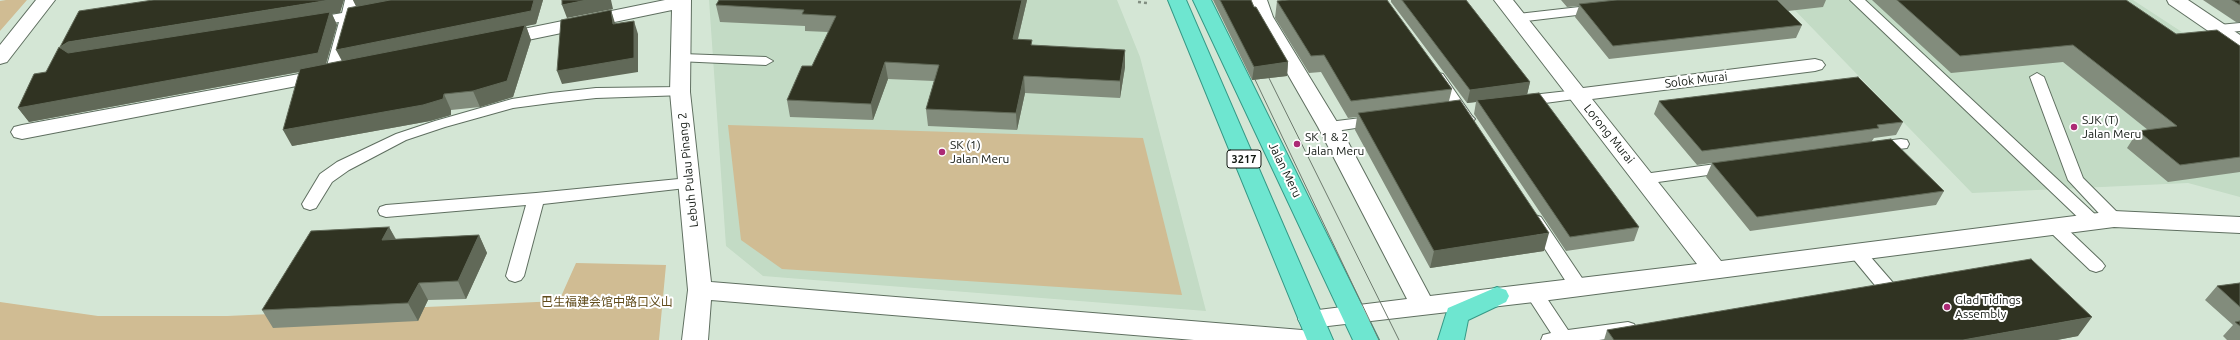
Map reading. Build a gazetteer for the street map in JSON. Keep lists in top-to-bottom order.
{
  "streets": {
    "highway": ["3217", "Jalan Meru"],
    "street": ["Solok Murai", "Lorong Murai", "Lebuh Pulau Pinang 2"]
  },
  "crossings": [
    ["Solok Murai", "Lorong Murai"]
  ],
  "parks": ["巴生福建会馆中路口义山"],
  "places": [
    "SJK (T) Jalan Meru",
    "SK 1 & 2 Jalan Meru",
    "SK (1) Jalan Meru",
    "Glad Tidings Assembly"
  ]
}
